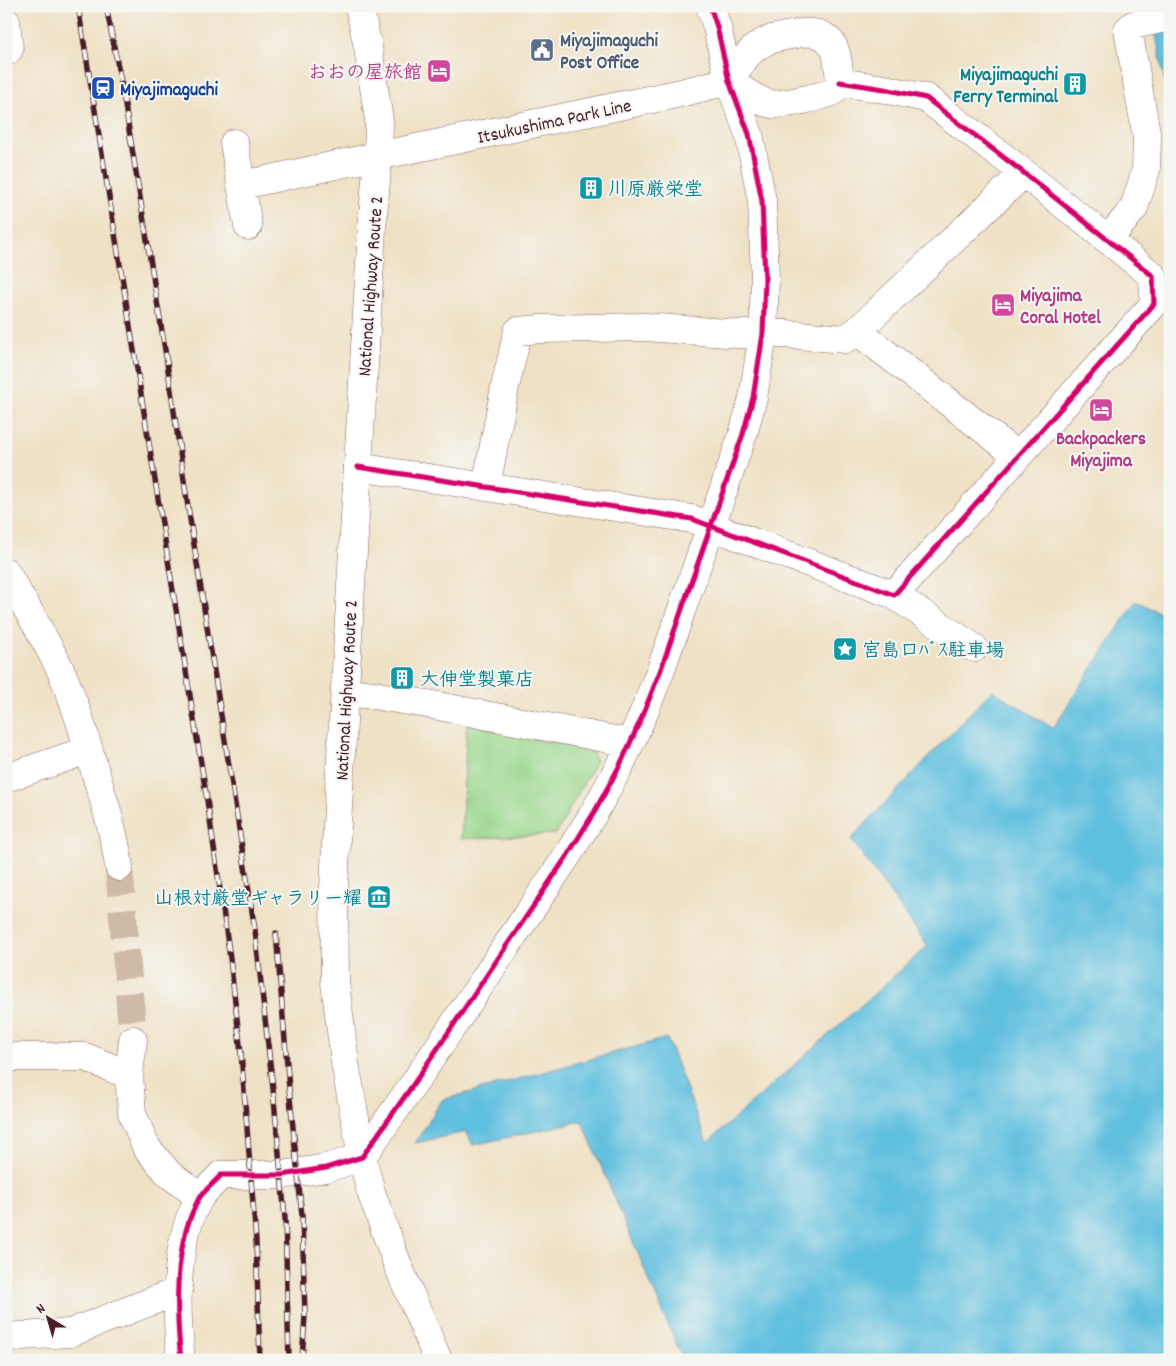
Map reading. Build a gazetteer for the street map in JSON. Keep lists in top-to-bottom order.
{
  "streets": {
    "main road": ["Itsukushima Park Line", "National Highway Route 2"]
  },
  "crossings": [
    ["Itsukushima Park Line", "National Highway Route 2"]
  ],
  "places": {
    "public building": ["Miyajimaguchi Post Office"],
    "hotel": ["おおの屋旅館", "Miyajima Coral Hotel", "Backpackers Miyajima"],
    "building": ["Miyajimaguchi Ferry Terminal", "川原厳栄堂", "大伸堂製菓店"],
    "station": ["Miyajimaguchi"],
    "place": ["宮島口ﾊﾞｽ駐車場"],
    "museum": ["山根対厳堂ギャラリー耀"]
  },
  "north": "top left"
}
